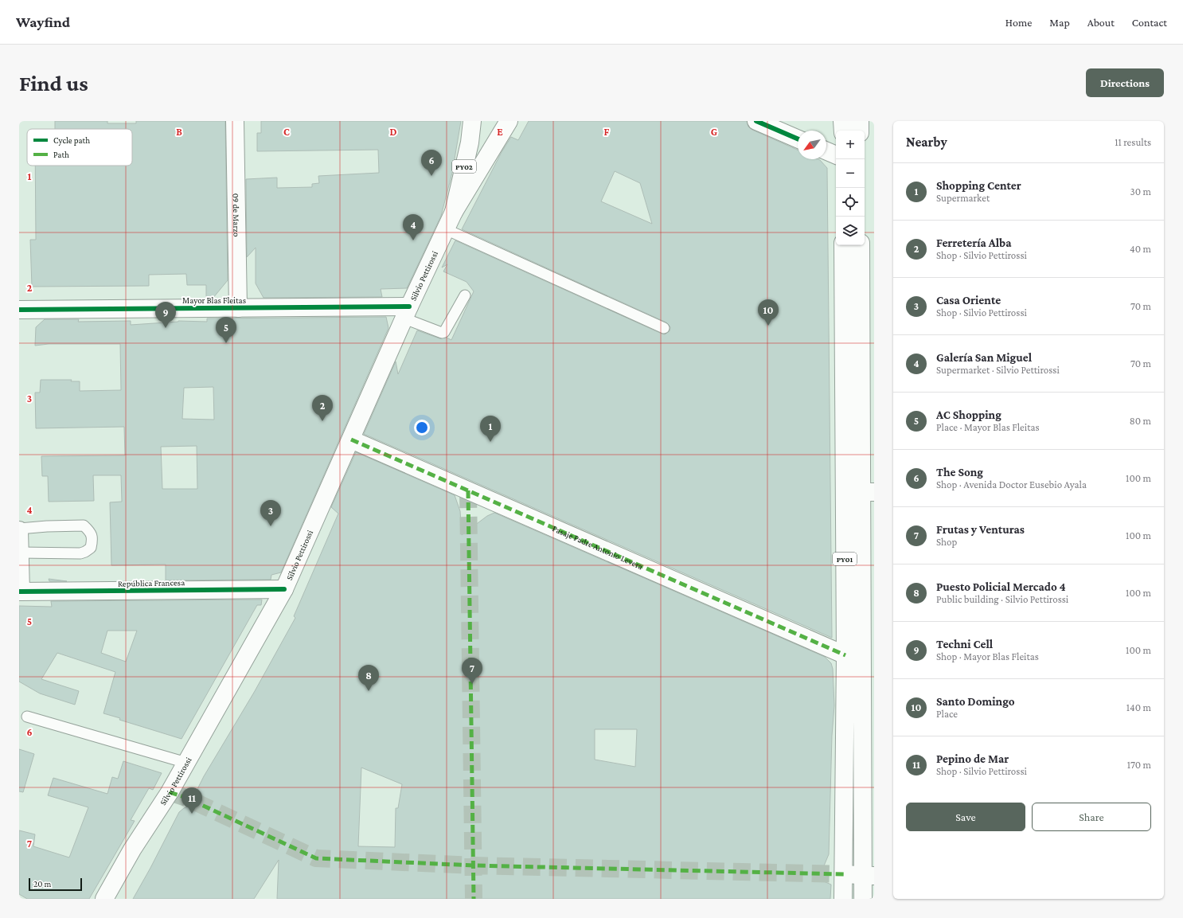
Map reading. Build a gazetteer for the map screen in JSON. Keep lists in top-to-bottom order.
{
  "streets": {
    "main road": [
      "PY02",
      "09 de Marzo",
      "Silvio Pettirossi",
      "Mayor Blas Fleitas",
      "Pasaje Padre Antonio Levera",
      "PY01",
      "República Francesa"
    ]
  },
  "crossings": [
    ["PY02", "Silvio Pettirossi"],
    ["09 de Marzo", "Mayor Blas Fleitas"],
    ["Silvio Pettirossi", "Mayor Blas Fleitas"],
    ["Silvio Pettirossi", "Pasaje Padre Antonio Levera"],
    ["Silvio Pettirossi", "República Francesa"],
    ["Pasaje Padre Antonio Levera", "PY01"]
  ],
  "legend": ["Cycle path", "Path"],
  "scale_bar": "20 m",
  "north": "bottom left",
  "page": {
    "header": "Wayfind",
    "nav": [
      "Home",
      "Map",
      "About",
      "Contact"
    ],
    "buttons": [
      "Directions",
      ["Save", "Share"]
    ],
    "title": "Find us",
    "heading": ["Nearby", "11 results"],
    "map_buttons": ["+", "−"],
    "pins": [
      "6",
      "4",
      "10",
      "9",
      "5",
      "2",
      "1",
      "3",
      "7",
      "8",
      "11"
    ],
    "list": [
      {
        "mark": "1",
        "name": "Shopping Center",
        "note": "Supermarket",
        "value": "30 m"
      },
      {
        "mark": "2",
        "name": "Ferretería Alba",
        "note": "Shop · Silvio Pettirossi",
        "value": "40 m"
      },
      {
        "mark": "3",
        "name": "Casa Oriente",
        "note": "Shop · Silvio Pettirossi",
        "value": "70 m"
      },
      {
        "mark": "4",
        "name": "Galería San Miguel",
        "note": "Supermarket · Silvio Pettirossi",
        "value": "70 m"
      },
      {
        "mark": "5",
        "name": "AC Shopping",
        "note": "Place · Mayor Blas Fleitas",
        "value": "80 m"
      },
      {
        "mark": "6",
        "name": "The Song",
        "note": "Shop · Avenida Doctor Eusebio Ayala",
        "value": "100 m"
      },
      {
        "mark": "7",
        "name": "Frutas y Venturas",
        "note": "Shop",
        "value": "100 m"
      },
      {
        "mark": "8",
        "name": "Puesto Policial Mercado 4",
        "note": "Public building · Silvio Pettirossi",
        "value": "100 m"
      },
      {
        "mark": "9",
        "name": "Techni Cell",
        "note": "Shop · Mayor Blas Fleitas",
        "value": "100 m"
      },
      {
        "mark": "10",
        "name": "Santo Domingo",
        "note": "Place",
        "value": "140 m"
      },
      {
        "mark": "11",
        "name": "Pepino de Mar",
        "note": "Shop · Silvio Pettirossi",
        "value": "170 m"
      }
    ],
    "scale": "20 m"
  },
  "grid": {
    "columns": [
      "B",
      "C",
      "D",
      "E",
      "F",
      "G"
    ],
    "rows": [
      "1",
      "2",
      "3",
      "4",
      "5",
      "6",
      "7"
    ]
  }
}
